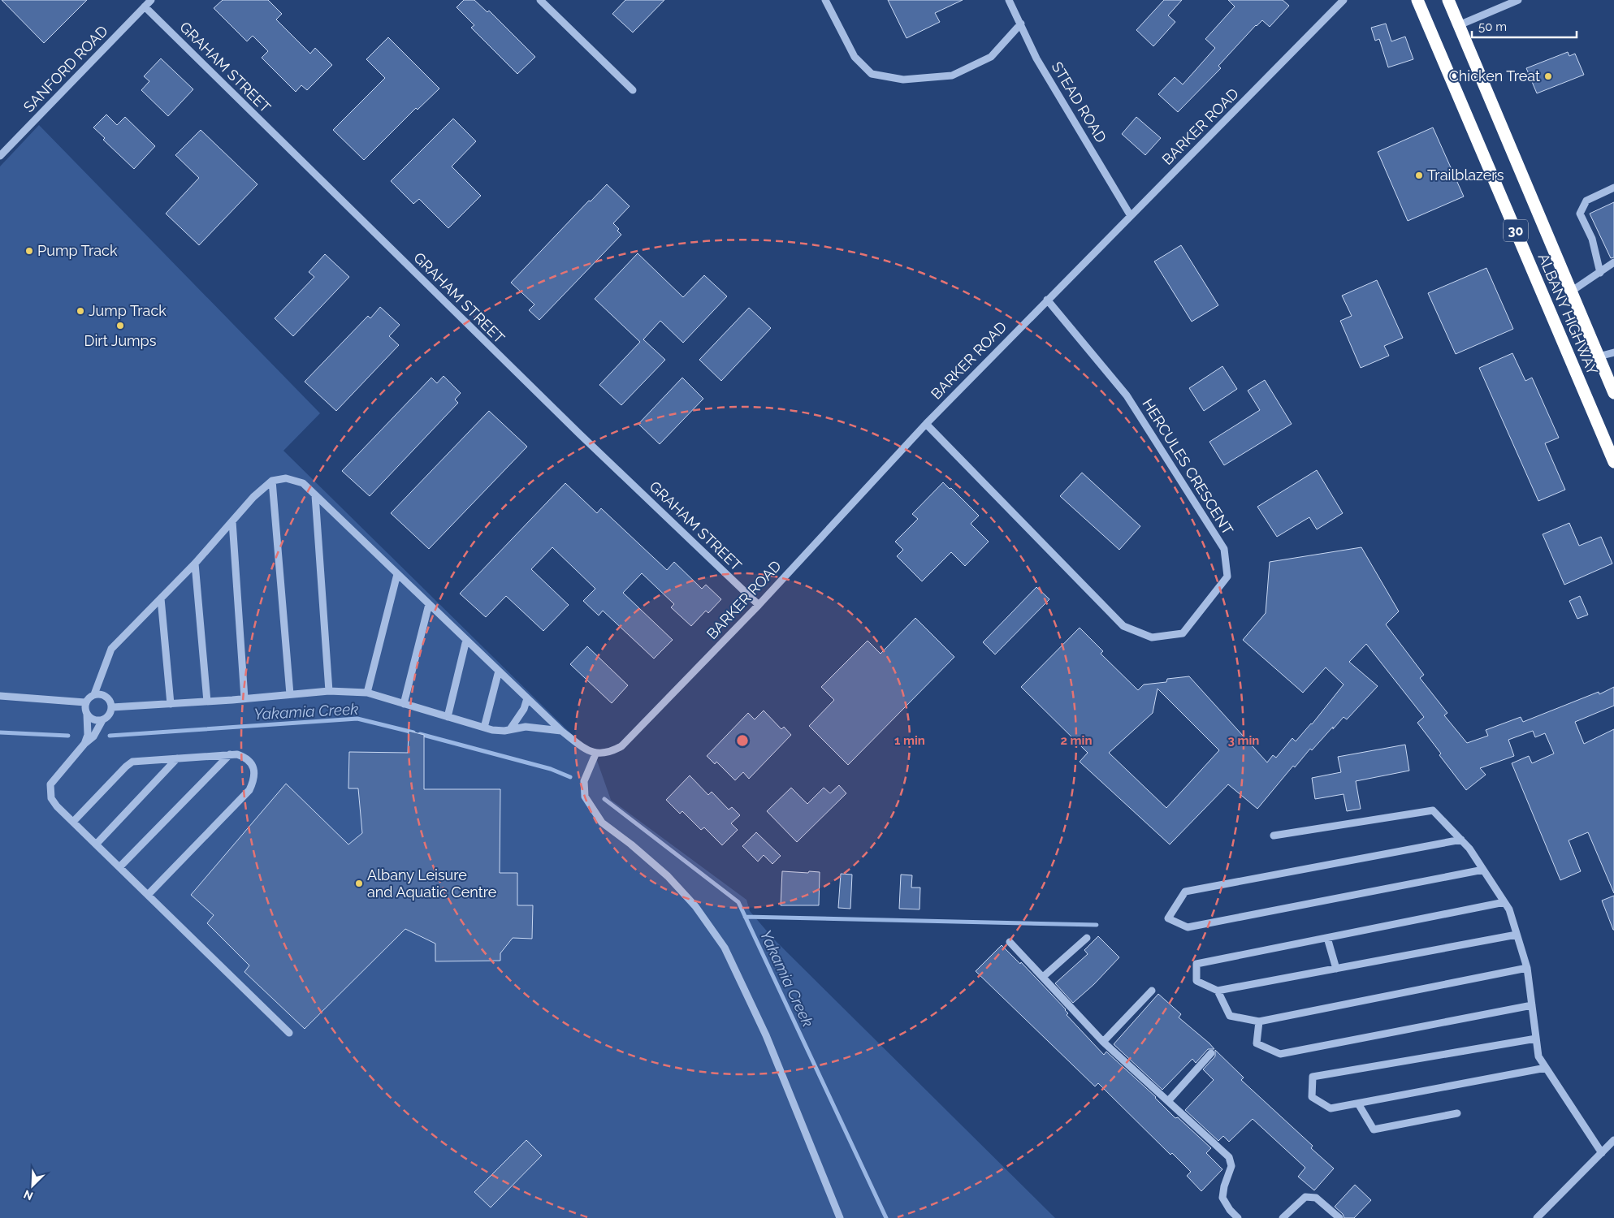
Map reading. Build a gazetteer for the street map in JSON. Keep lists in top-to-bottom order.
{
  "streets": {
    "highway": ["30", "ALBANY HIGHWAY"],
    "street": [
      "GRAHAM STREET",
      "SANFORD ROAD",
      "STEAD ROAD",
      "BARKER ROAD",
      "HERCULES CRESCENT"
    ]
  },
  "crossings": [
    ["GRAHAM STREET", "SANFORD ROAD"],
    ["GRAHAM STREET", "BARKER ROAD"],
    ["STEAD ROAD", "BARKER ROAD"],
    ["BARKER ROAD", "HERCULES CRESCENT"]
  ],
  "water": ["Yakamia Creek"],
  "places": [
    "Chicken Treat",
    "Trailblazers",
    "Pump Track",
    "Jump Track",
    "Dirt Jumps",
    "Albany Leisure and Aquatic Centre"
  ],
  "scale_bar": "50 m",
  "north": "bottom left",
  "rings": ["1 min", "2 min", "3 min"]
}
